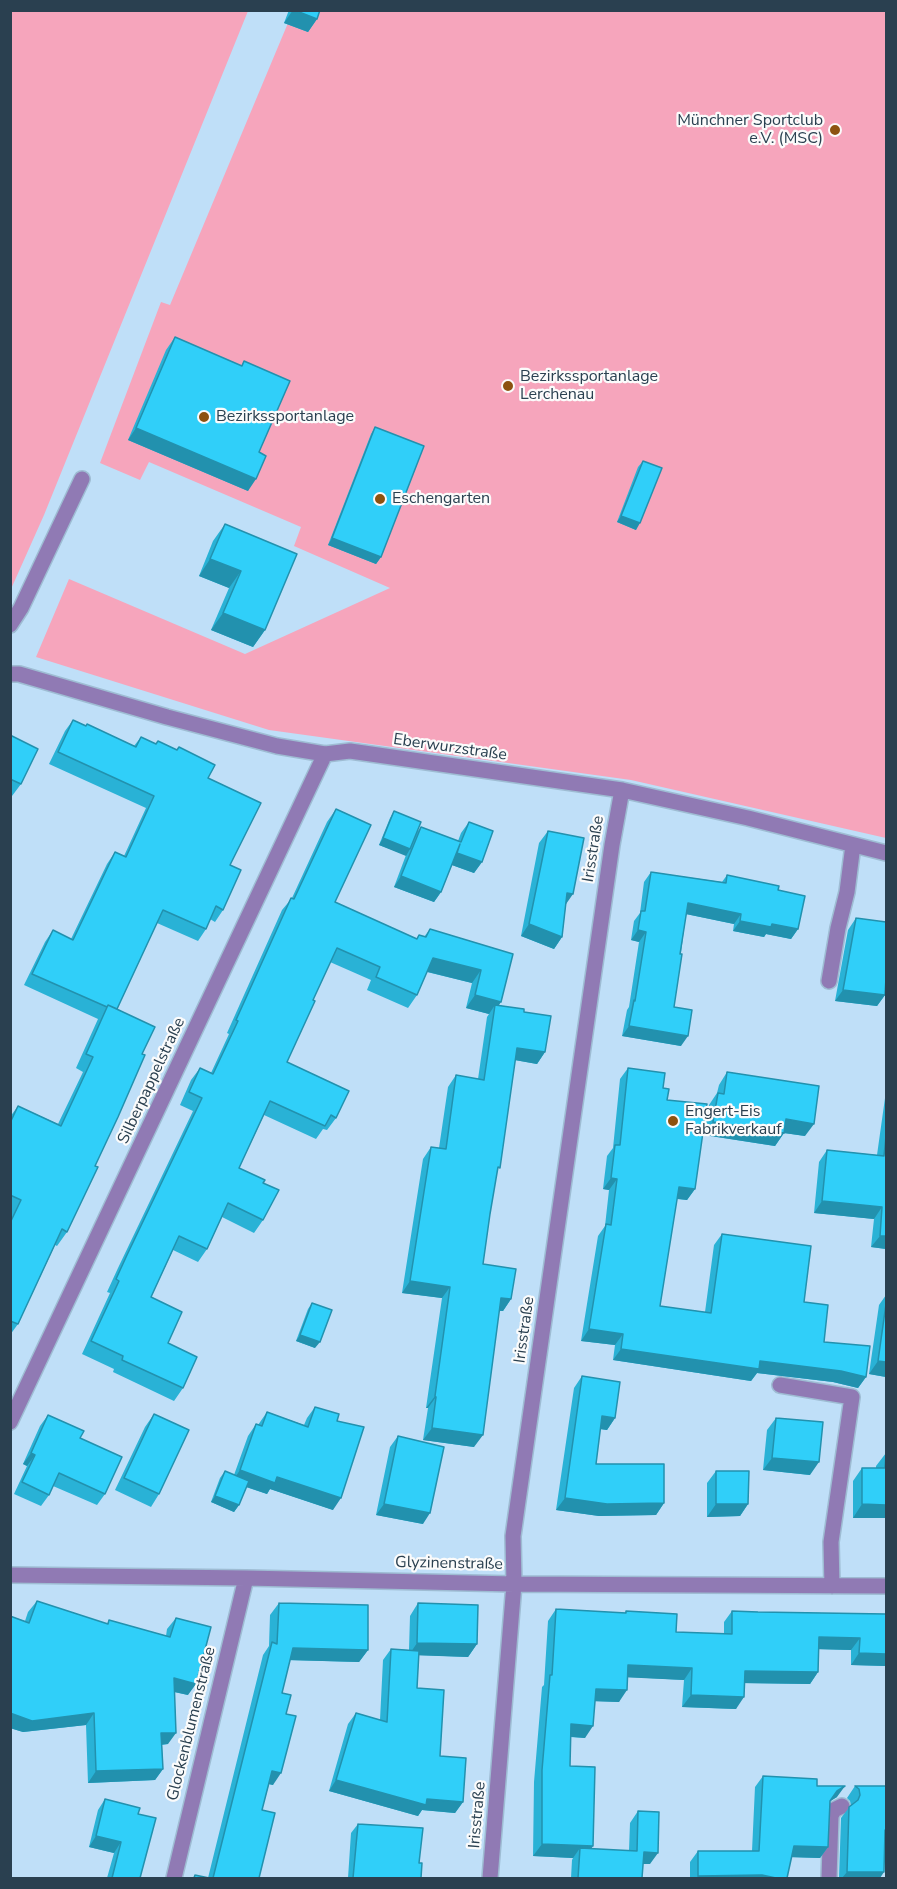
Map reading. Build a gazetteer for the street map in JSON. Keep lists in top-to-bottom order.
{
  "streets": {
    "street": [
      "Eberwurzstraße",
      "Irisstraße",
      "Silberpappelstraße",
      "Glyzinenstraße",
      "Glockenblumenstraße"
    ]
  },
  "crossings": [
    ["Eberwurzstraße", "Irisstraße"],
    ["Eberwurzstraße", "Silberpappelstraße"],
    ["Irisstraße", "Glyzinenstraße"],
    ["Glyzinenstraße", "Glockenblumenstraße"]
  ],
  "places": [
    "Münchner Sportclub e.V. (MSC)",
    "Bezirkssportanlage Lerchenau",
    "Bezirkssportanlage",
    "Eschengarten",
    "Engert-Eis Fabrikverkauf"
  ]
}
